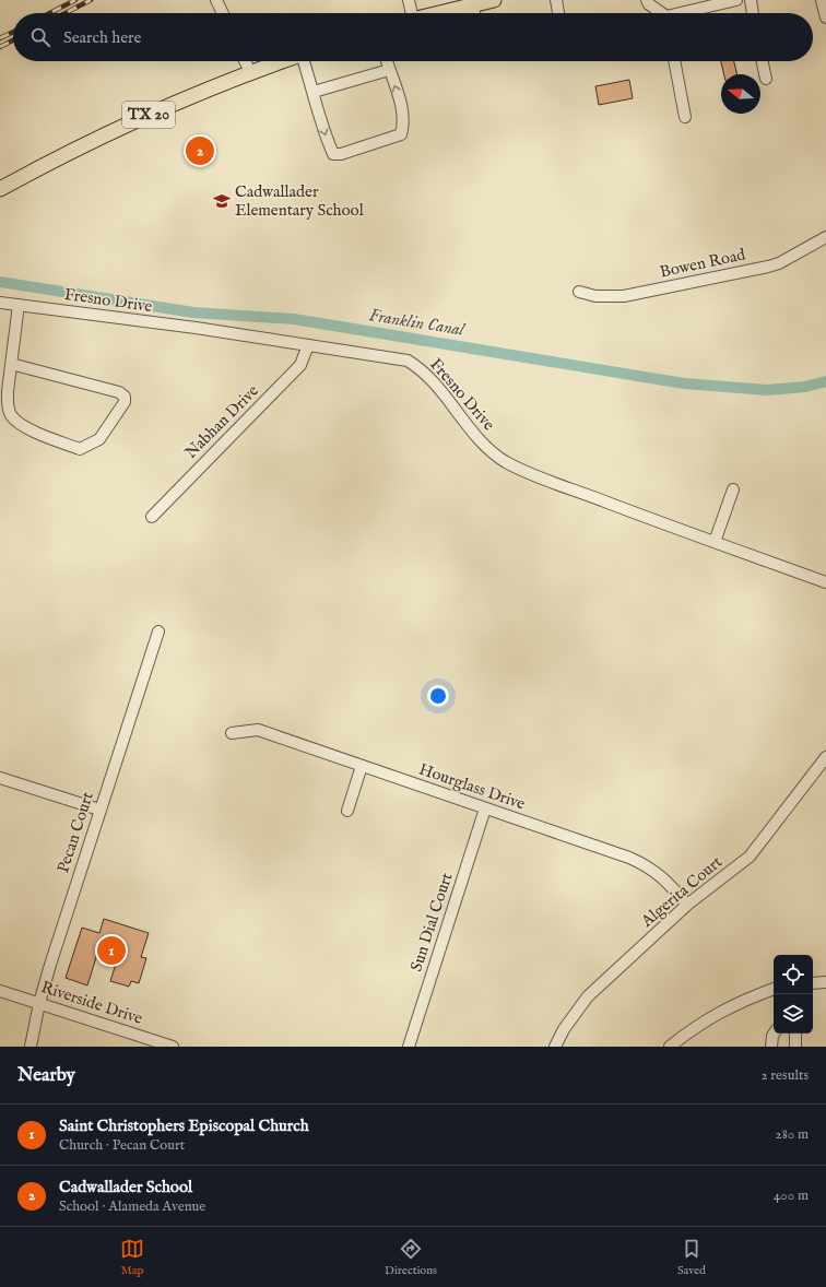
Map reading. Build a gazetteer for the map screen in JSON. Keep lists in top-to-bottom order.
{
  "streets": {
    "main road": ["TX 20"],
    "street": [
      "Bowen Road",
      "Fresno Drive",
      "Nabhan Drive",
      "Hourglass Drive",
      "Pecan Court",
      "Algerita Court",
      "Sun Dial Court",
      "Riverside Drive"
    ]
  },
  "crossings": [
    ["Fresno Drive", "Nabhan Drive"],
    ["Hourglass Drive", "Algerita Court"],
    ["Hourglass Drive", "Sun Dial Court"],
    ["Pecan Court", "Riverside Drive"]
  ],
  "water": ["Franklin Canal"],
  "places": {
    "school or university": ["Cadwallader Elementary School"]
  },
  "north": "left",
  "page": {
    "search": "Search here",
    "pins": ["2", "1"],
    "heading": ["Nearby", "2 results"],
    "list": [
      {
        "mark": "1",
        "name": "Saint Christophers Episcopal Church",
        "note": "Church · Pecan Court",
        "value": "280 m"
      },
      {
        "mark": "2",
        "name": "Cadwallader School",
        "note": "School · Alameda Avenue",
        "value": "400 m"
      }
    ],
    "nav": ["Map", "Directions", "Saved"]
  }
}
